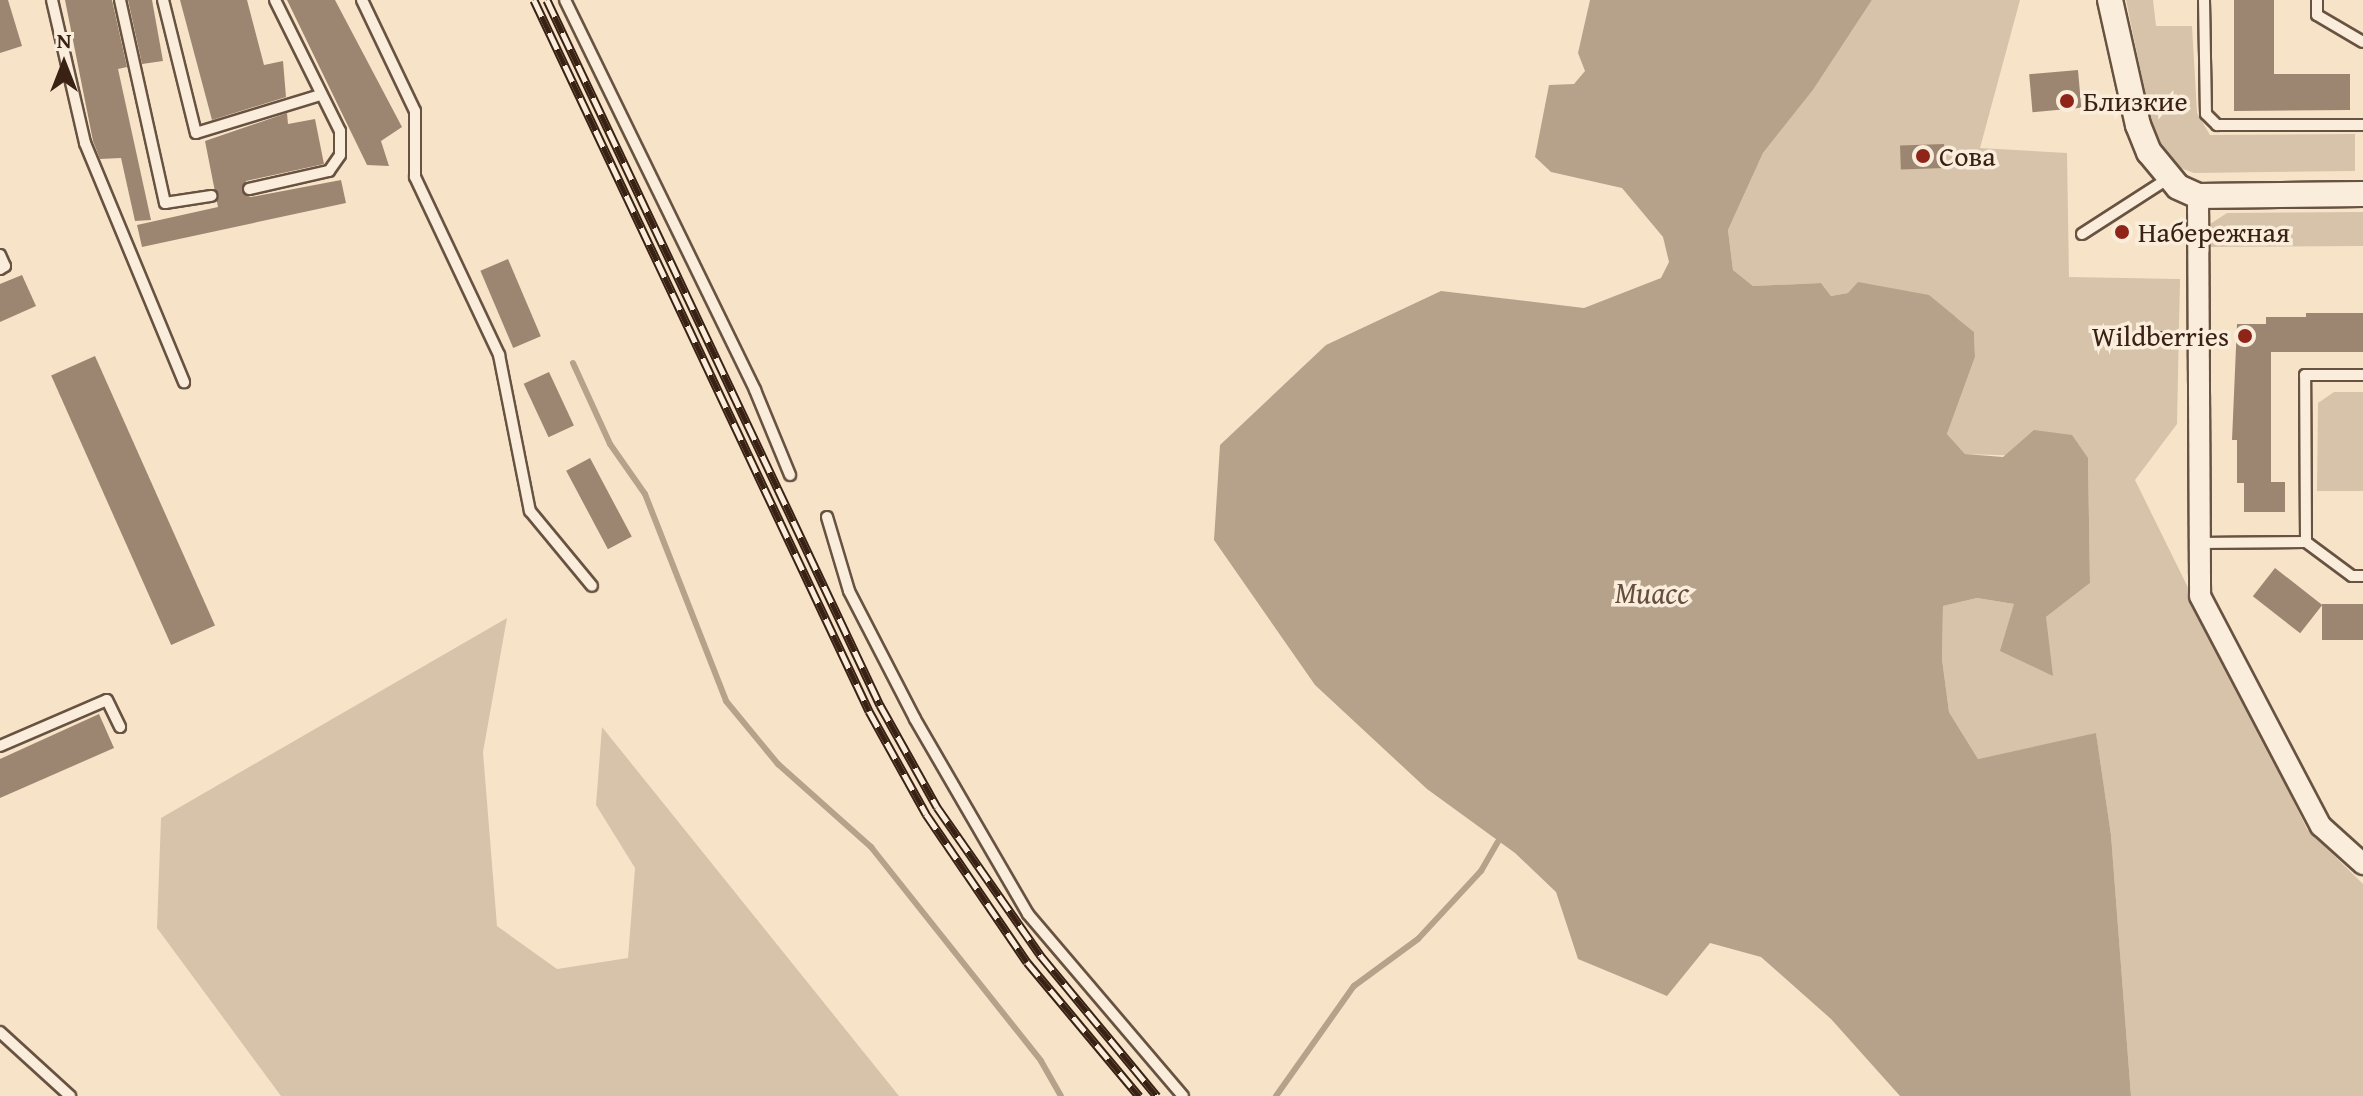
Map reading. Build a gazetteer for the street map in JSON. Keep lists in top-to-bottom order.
{
  "water": ["Миасс"],
  "places": [
    "Близкие",
    "Сова",
    "Набережная",
    "Wildberries"
  ],
  "north": "top"
}
